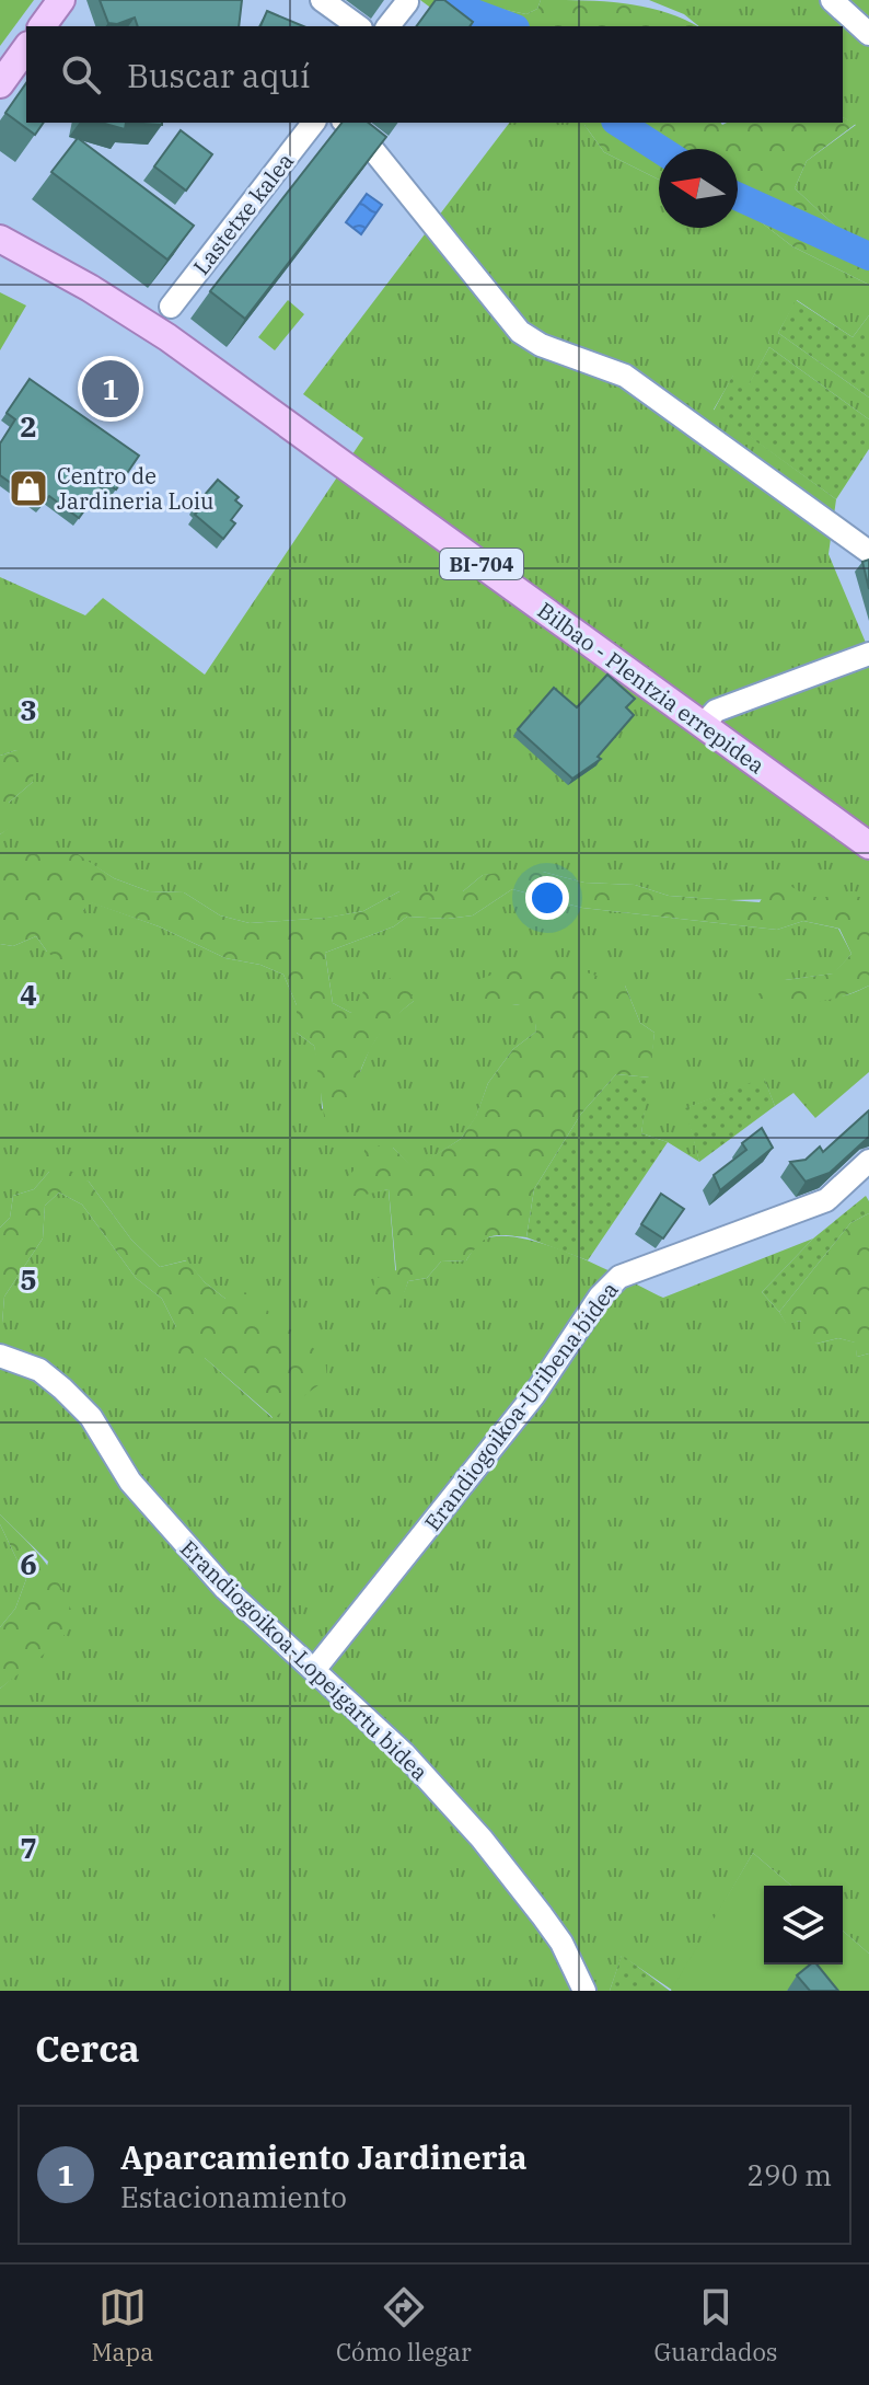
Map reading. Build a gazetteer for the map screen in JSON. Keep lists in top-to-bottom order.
{
  "streets": {
    "main road": ["BI-704", "Bilbao - Plentzia errepidea"],
    "street": ["Lastetxe kalea", "Erandiogoikoa-Uribena bidea", "Erandiogoikoa-Lopeigartu bidea"]
  },
  "crossings": [
    ["Erandiogoikoa-Uribena bidea", "Erandiogoikoa-Lopeigartu bidea"]
  ],
  "places": {
    "shop": ["Centro de Jardineria Loiu"]
  },
  "north": "left",
  "page": {
    "search": "Buscar aquí",
    "pins": "1",
    "heading": "Cerca",
    "list": [
      {
        "mark": "1",
        "name": "Aparcamiento Jardineria",
        "note": "Estacionamiento",
        "value": "290 m"
      }
    ],
    "nav": ["Mapa", "Cómo llegar", "Guardados"]
  },
  "grid": {
    "rows": [
      "2",
      "3",
      "4",
      "5",
      "6",
      "7"
    ]
  }
}
